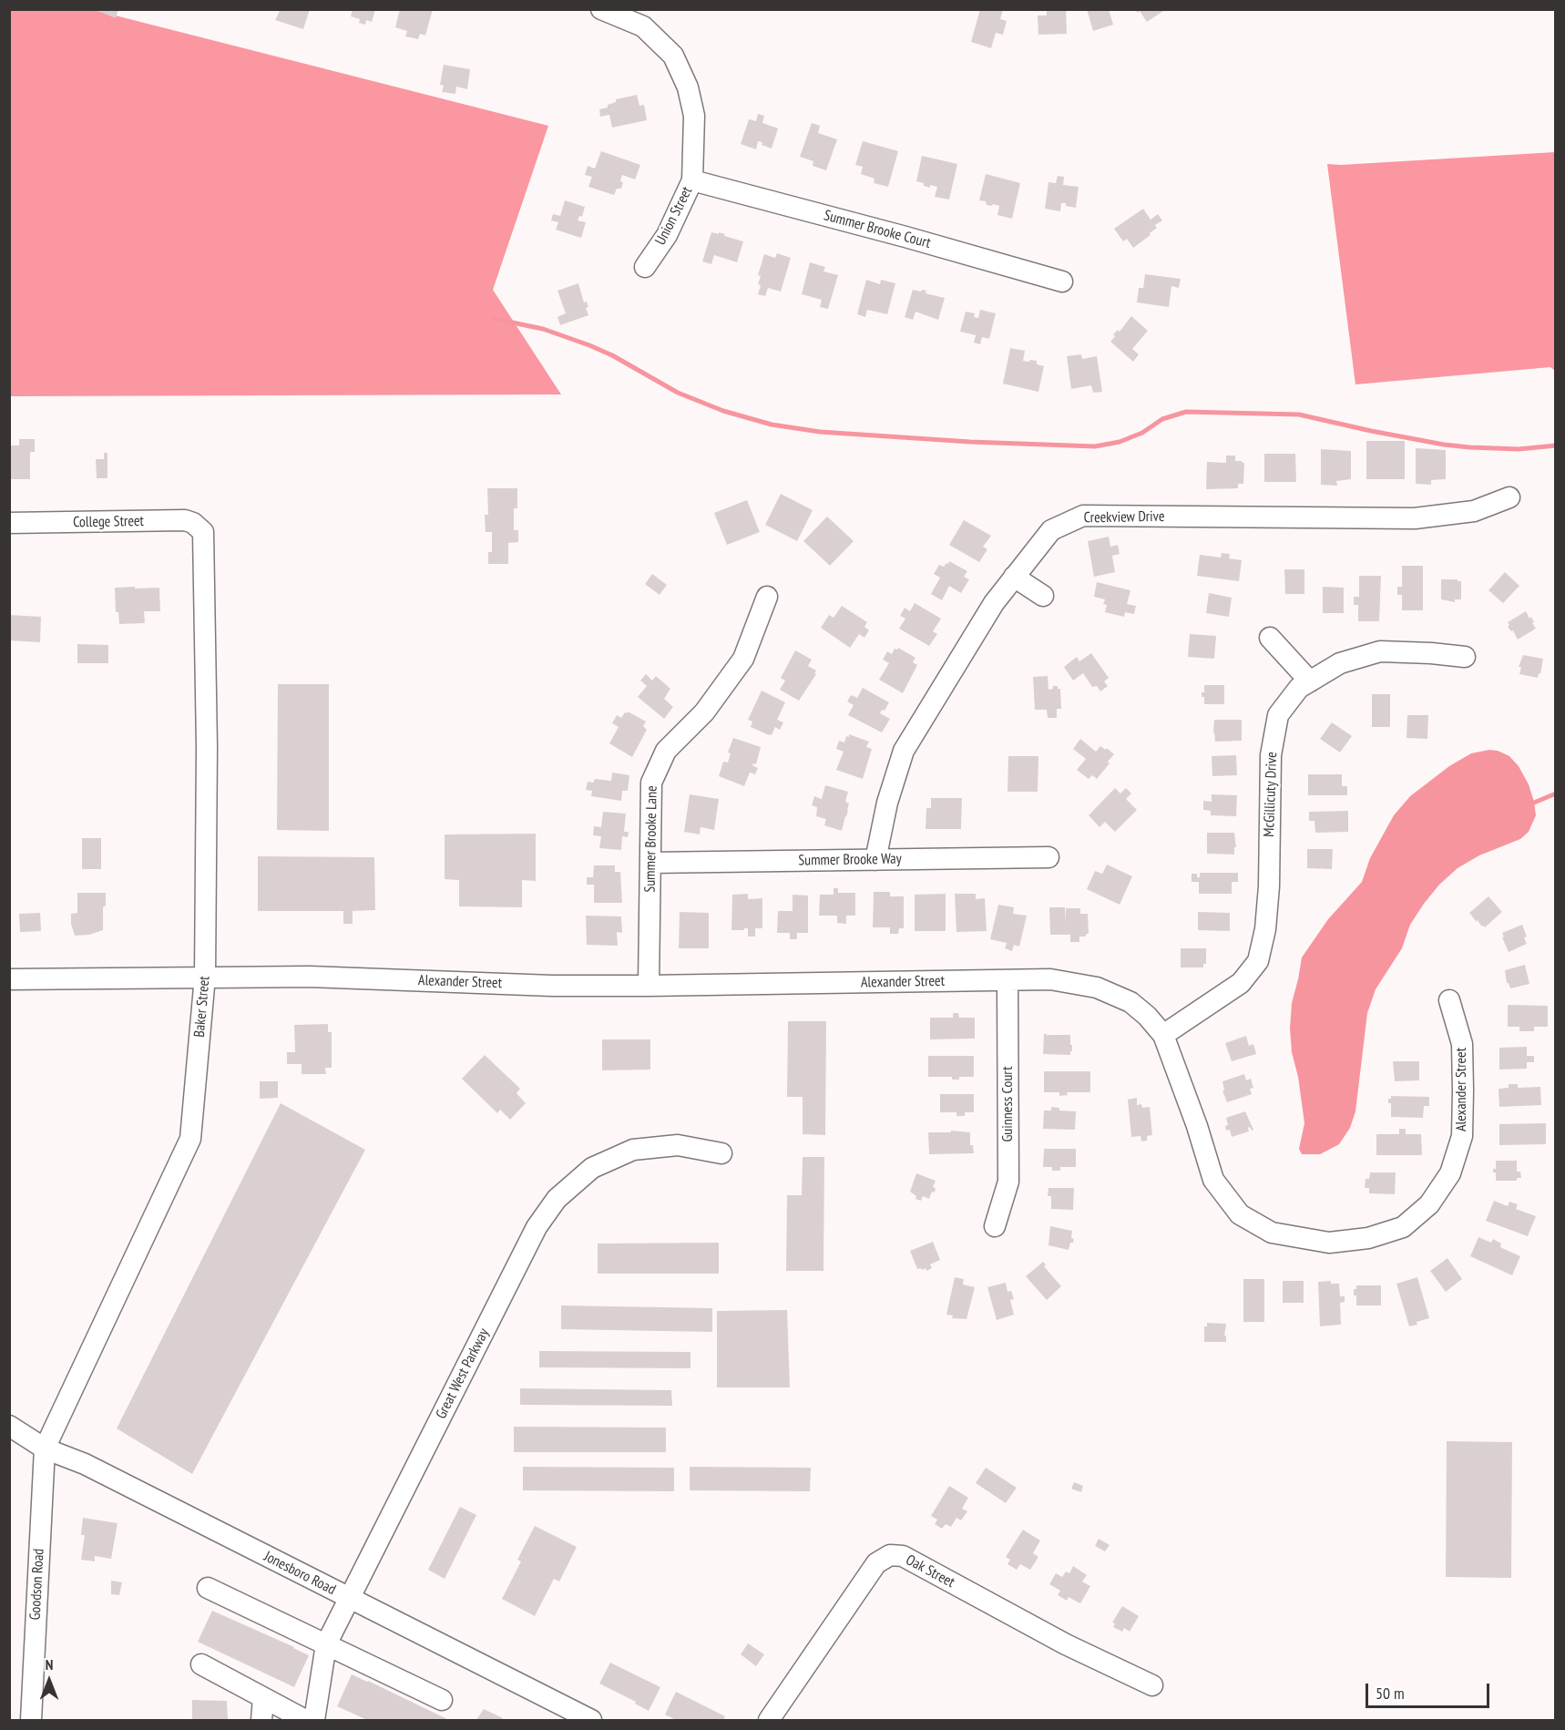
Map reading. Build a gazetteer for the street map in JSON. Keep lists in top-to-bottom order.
{
  "streets": {
    "street": [
      "Union Street",
      "Summer Brooke Court",
      "Creekview Drive",
      "College Street",
      "McGillicuty Drive",
      "Summer Brooke Lane",
      "Summer Brooke Way",
      "Alexander Street",
      "Baker Street",
      "Guinness Court",
      "Great West Parkway",
      "Oak Street",
      "Jonesboro Road",
      "Goodson Road"
    ]
  },
  "crossings": [
    ["Union Street", "Summer Brooke Court"],
    ["Creekview Drive", "Summer Brooke Way"],
    ["College Street", "Baker Street"],
    ["McGillicuty Drive", "Alexander Street"],
    ["Summer Brooke Lane", "Summer Brooke Way"],
    ["Summer Brooke Lane", "Alexander Street"],
    ["Alexander Street", "Baker Street"],
    ["Alexander Street", "Guinness Court"],
    ["Baker Street", "Jonesboro Road"],
    ["Baker Street", "Goodson Road"],
    ["Great West Parkway", "Jonesboro Road"],
    ["Jonesboro Road", "Goodson Road"]
  ],
  "scale_bar": "50 m",
  "north": "top"
}
